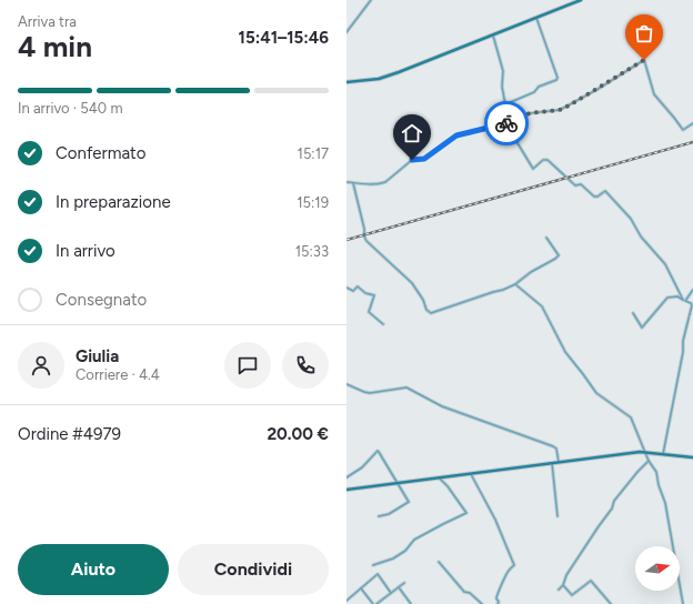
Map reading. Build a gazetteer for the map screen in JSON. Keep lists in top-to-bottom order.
{
  "north": "right",
  "page": {
    "heading": ["4 min", "Arriva tra", "15:41–15:46"],
    "panel": [
      "Giulia",
      "Corriere · 4.4",
      "Ordine #4979",
      "20.00 €"
    ],
    "bar": "In arrivo · 540 m",
    "list": [
      ["Confermato", "15:17"],
      ["In preparazione", "15:19"],
      ["In arrivo", "15:33"],
      "Consegnato"
    ],
    "buttons": ["Aiuto", "Condividi"]
  }
}
